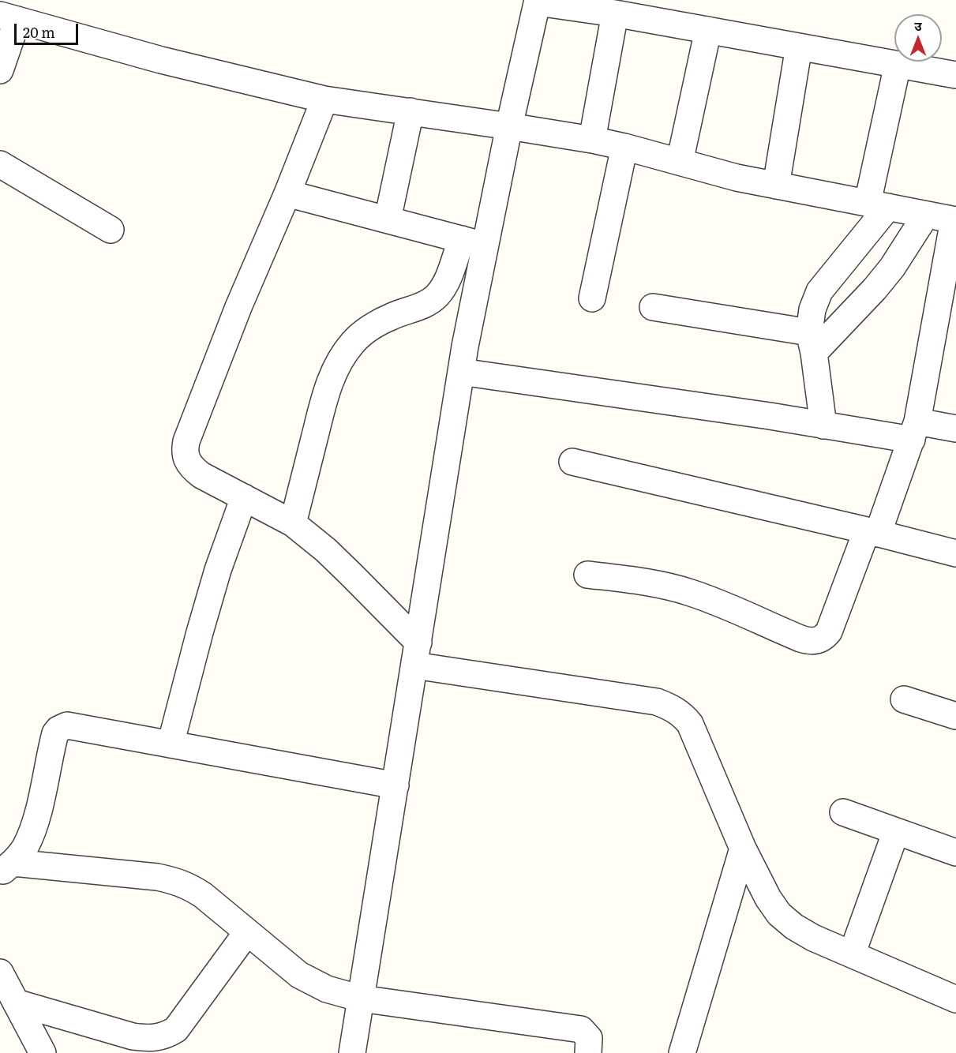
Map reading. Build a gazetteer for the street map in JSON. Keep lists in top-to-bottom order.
{
  "scale_bar": "20 m",
  "north": "top"
}
